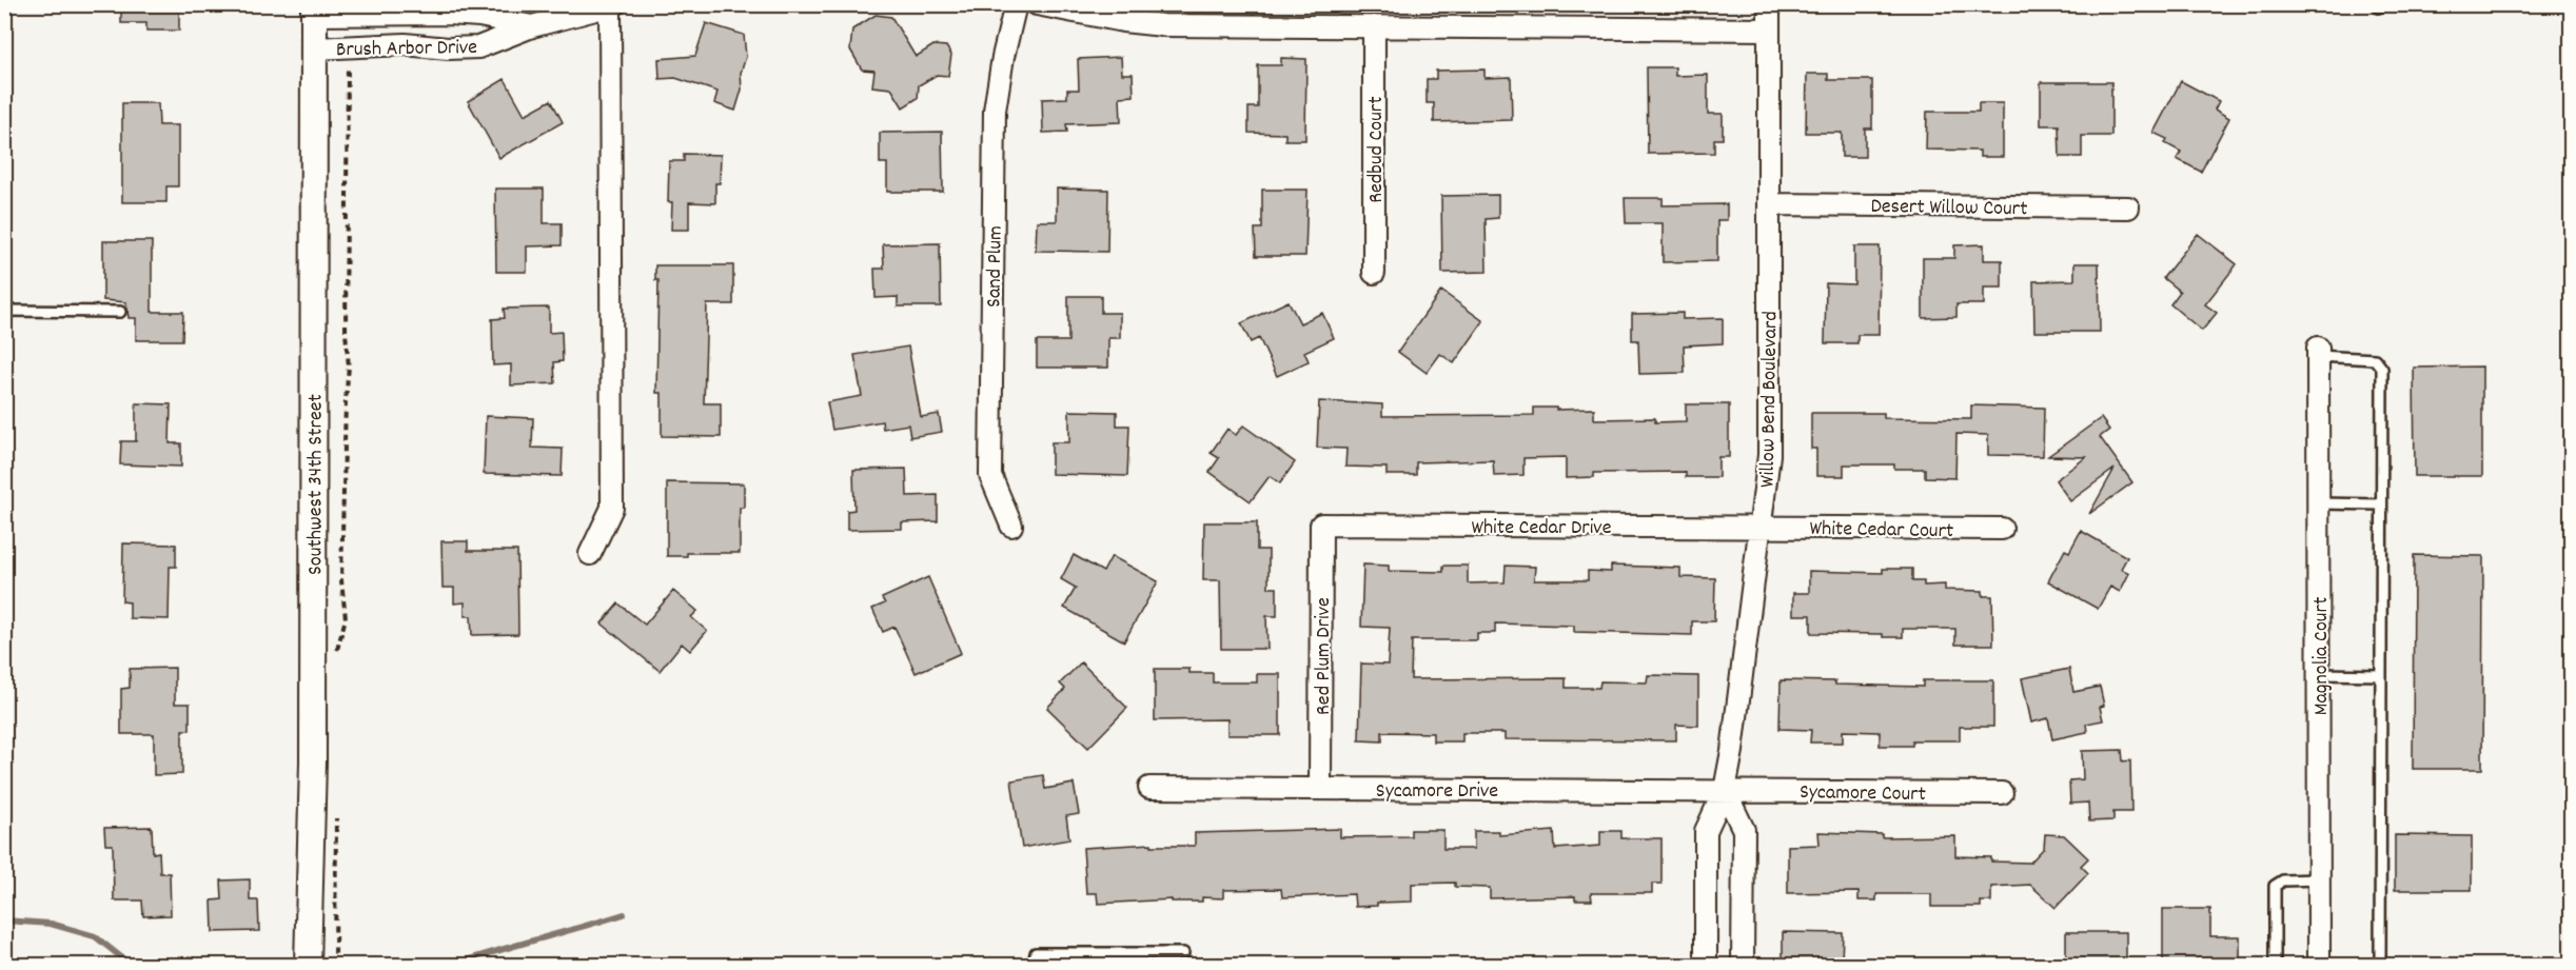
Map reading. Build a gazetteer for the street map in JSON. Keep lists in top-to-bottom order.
{
  "streets": {
    "street": [
      "Brush Arbor Drive",
      "Redbud Court",
      "Desert Willow Court",
      "Sand Plum",
      "Willow Bend Boulevard",
      "Southwest 34th Street",
      "White Cedar Drive",
      "White Cedar Court",
      "Red Plum Drive",
      "Magnolia Court",
      "Sycamore Drive",
      "Sycamore Court"
    ]
  },
  "crossings": [
    ["Brush Arbor Drive", "Southwest 34th Street"],
    ["Desert Willow Court", "Willow Bend Boulevard"],
    ["Willow Bend Boulevard", "White Cedar Drive"],
    ["Willow Bend Boulevard", "White Cedar Court"],
    ["Willow Bend Boulevard", "Sycamore Drive"],
    ["Willow Bend Boulevard", "Sycamore Court"],
    ["White Cedar Drive", "White Cedar Court"],
    ["White Cedar Drive", "Red Plum Drive"],
    ["Red Plum Drive", "Sycamore Drive"],
    ["Sycamore Drive", "Sycamore Court"]
  ]
}
